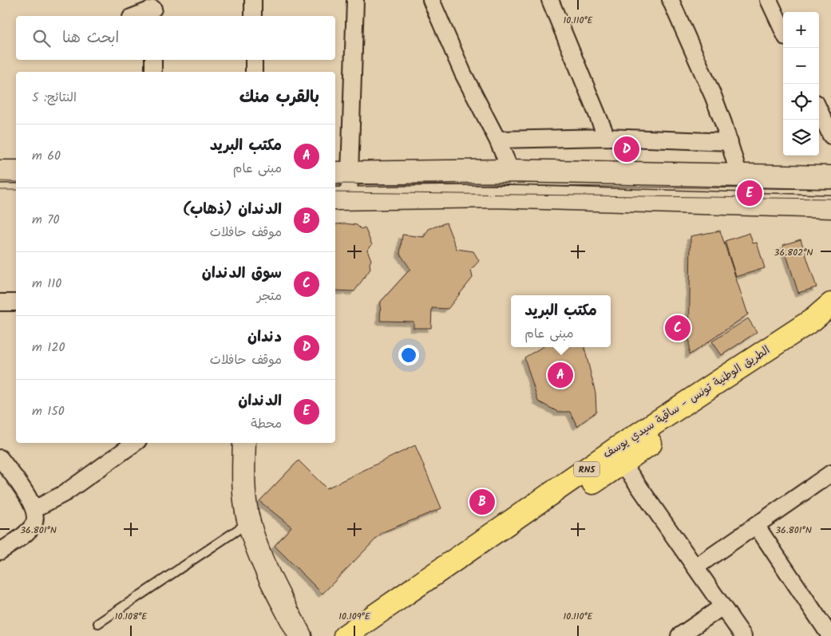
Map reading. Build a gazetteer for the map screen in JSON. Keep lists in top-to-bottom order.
{
  "streets": {
    "highway": ["الطريق الوطنية تونس - ساقية سيدي يوسف", "RN5"]
  },
  "page": {
    "map_buttons": ["+", "−"],
    "search": "ابحث هنا",
    "heading": ["بالقرب منك", "النتائج: 5"],
    "list": [
      {
        "mark": "A",
        "name": "مكتب البريد",
        "note": "مبنى عام",
        "value": "60 m"
      },
      {
        "mark": "B",
        "name": "الدندان (ذهاب)",
        "note": "موقف حافلات",
        "value": "70 m"
      },
      {
        "mark": "C",
        "name": "سوق الدندان",
        "note": "متجر",
        "value": "110 m"
      },
      {
        "mark": "D",
        "name": "دندان",
        "note": "موقف حافلات",
        "value": "120 m"
      },
      {
        "mark": "E",
        "name": "الدندان",
        "note": "محطة",
        "value": "150 m"
      }
    ],
    "pins": [
      "D",
      "E",
      "C",
      "A",
      "B"
    ],
    "popup": ["مكتب البريد", "مبنى عام"]
  },
  "coordinates": [
    "10.110°E",
    "36.802°N",
    "36.801°N",
    "10.108°E",
    "10.109°E"
  ]
}
